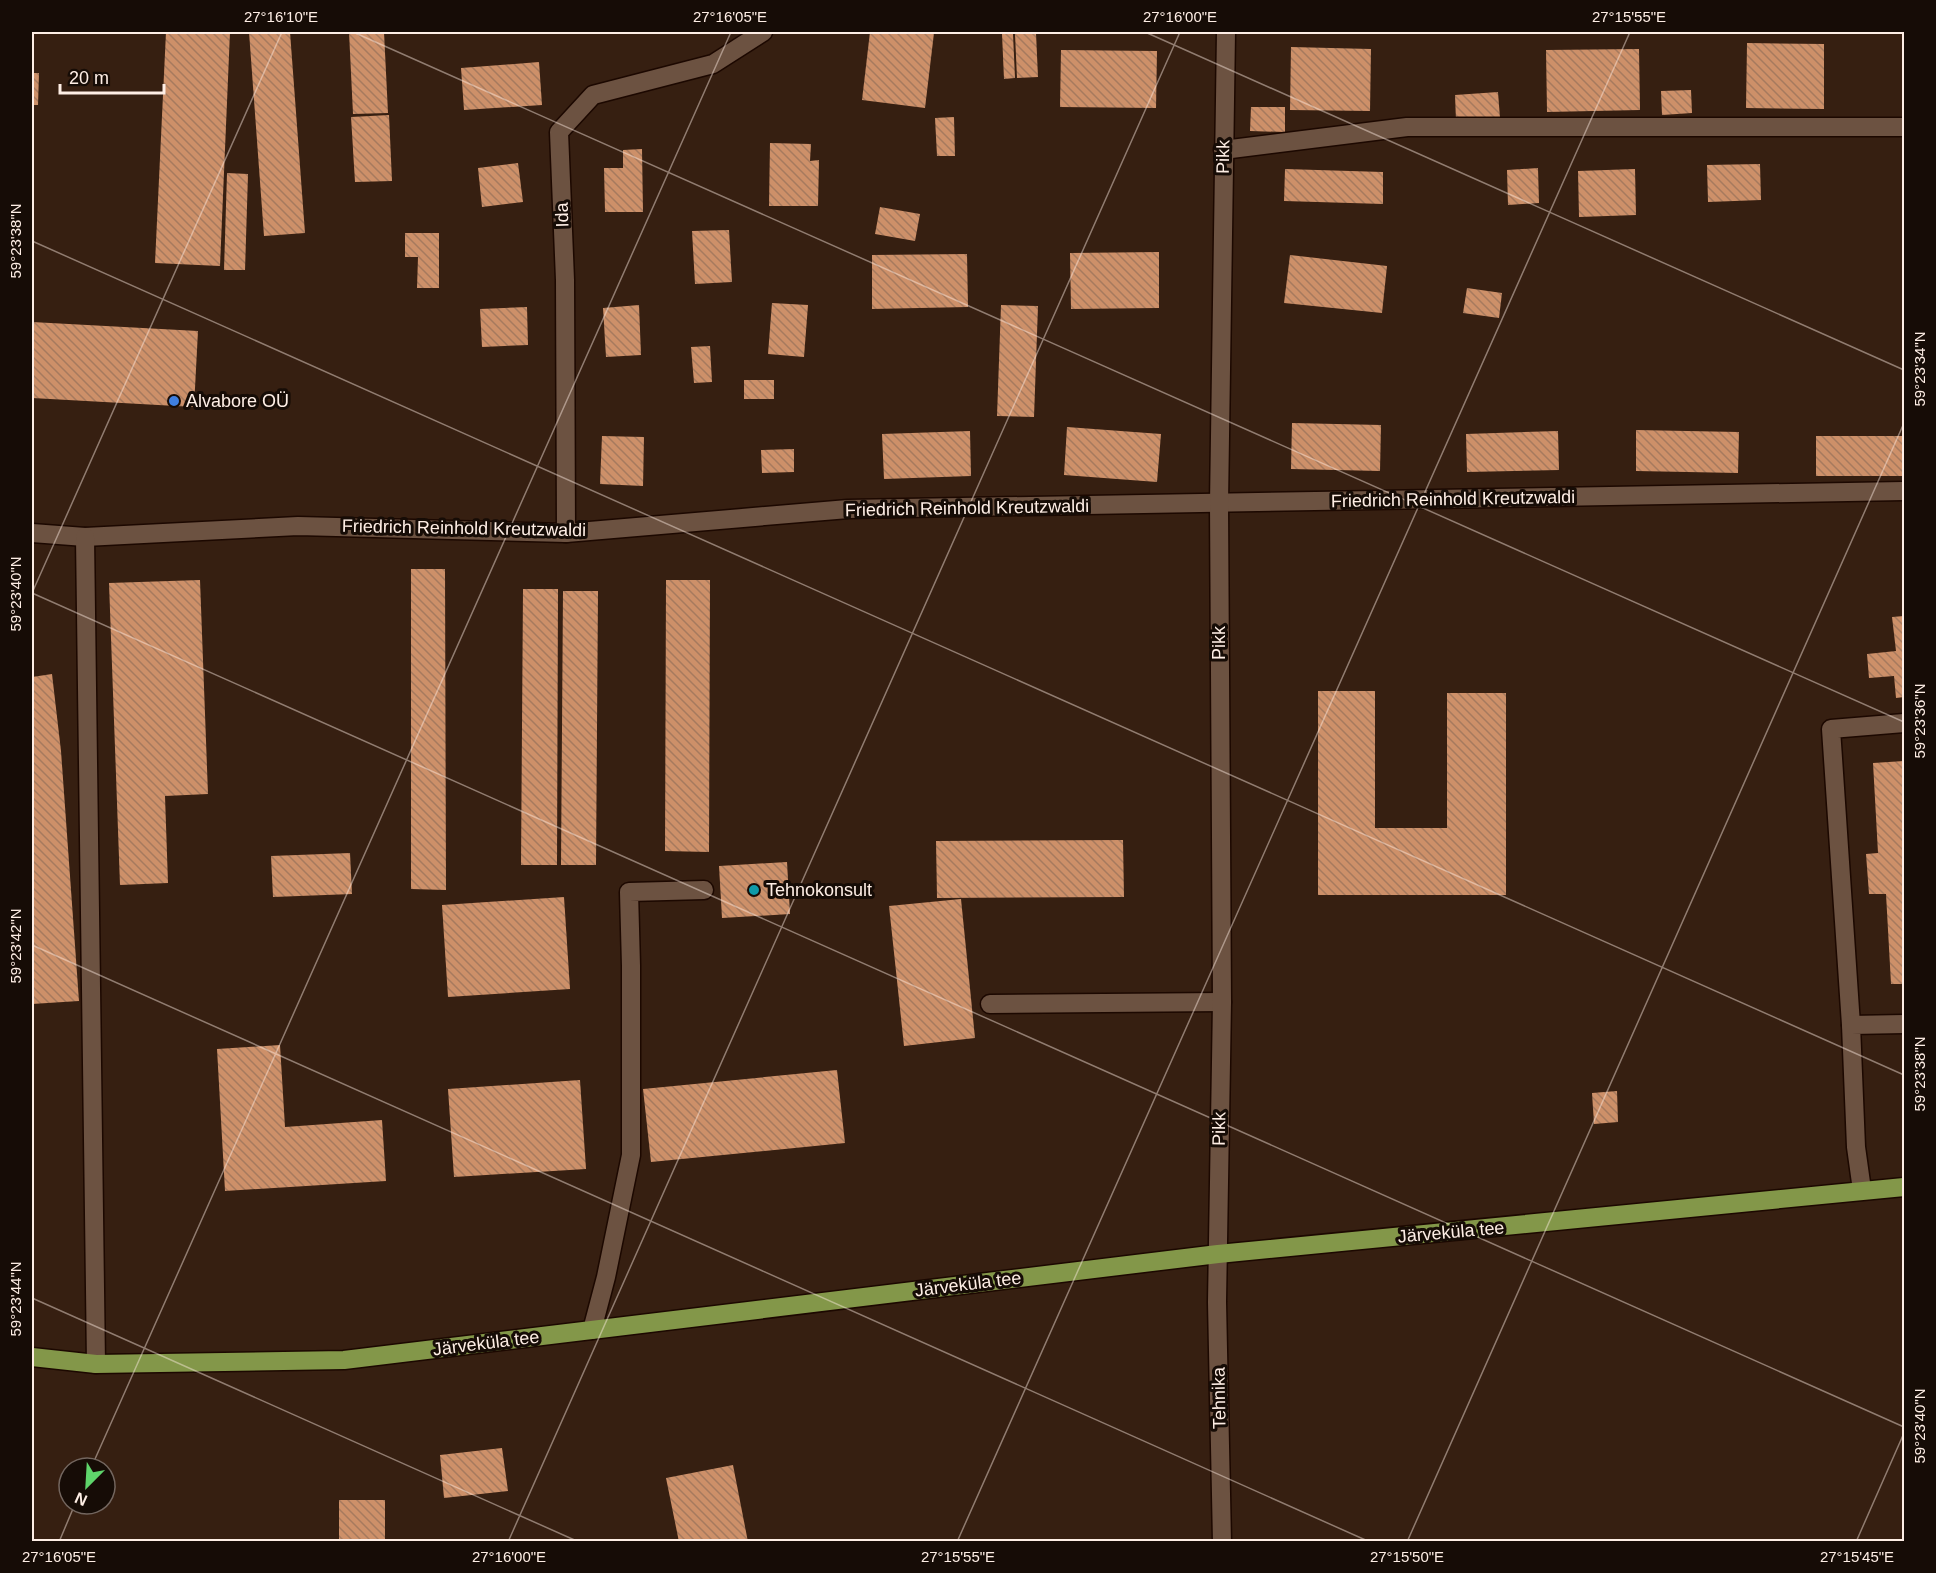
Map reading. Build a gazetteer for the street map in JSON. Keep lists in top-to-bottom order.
{
  "streets": {
    "main road": ["Järveküla tee"],
    "street": [
      "Pikk",
      "Ida",
      "Friedrich Reinhold Kreutzwaldi",
      "Tehnika"
    ]
  },
  "crossings": [
    ["Pikk", "Friedrich Reinhold Kreutzwaldi"],
    ["Pikk", "Järveküla tee"],
    ["Pikk", "Tehnika"],
    ["Ida", "Friedrich Reinhold Kreutzwaldi"],
    ["Järveküla tee", "Tehnika"]
  ],
  "places": ["Alvabore OÜ", "Tehnokonsult"],
  "scale_bar": "20 m",
  "north": "bottom left",
  "coordinates": [
    "27°16'10\"E",
    "27°16'05\"E",
    "27°16'00\"E",
    "27°15'55\"E",
    "59°23'38\"N",
    "59°23'34\"N",
    "59°23'40\"N",
    "59°23'36\"N",
    "59°23'42\"N",
    "59°23'44\"N",
    "27°15'50\"E",
    "27°15'45\"E"
  ]
}
